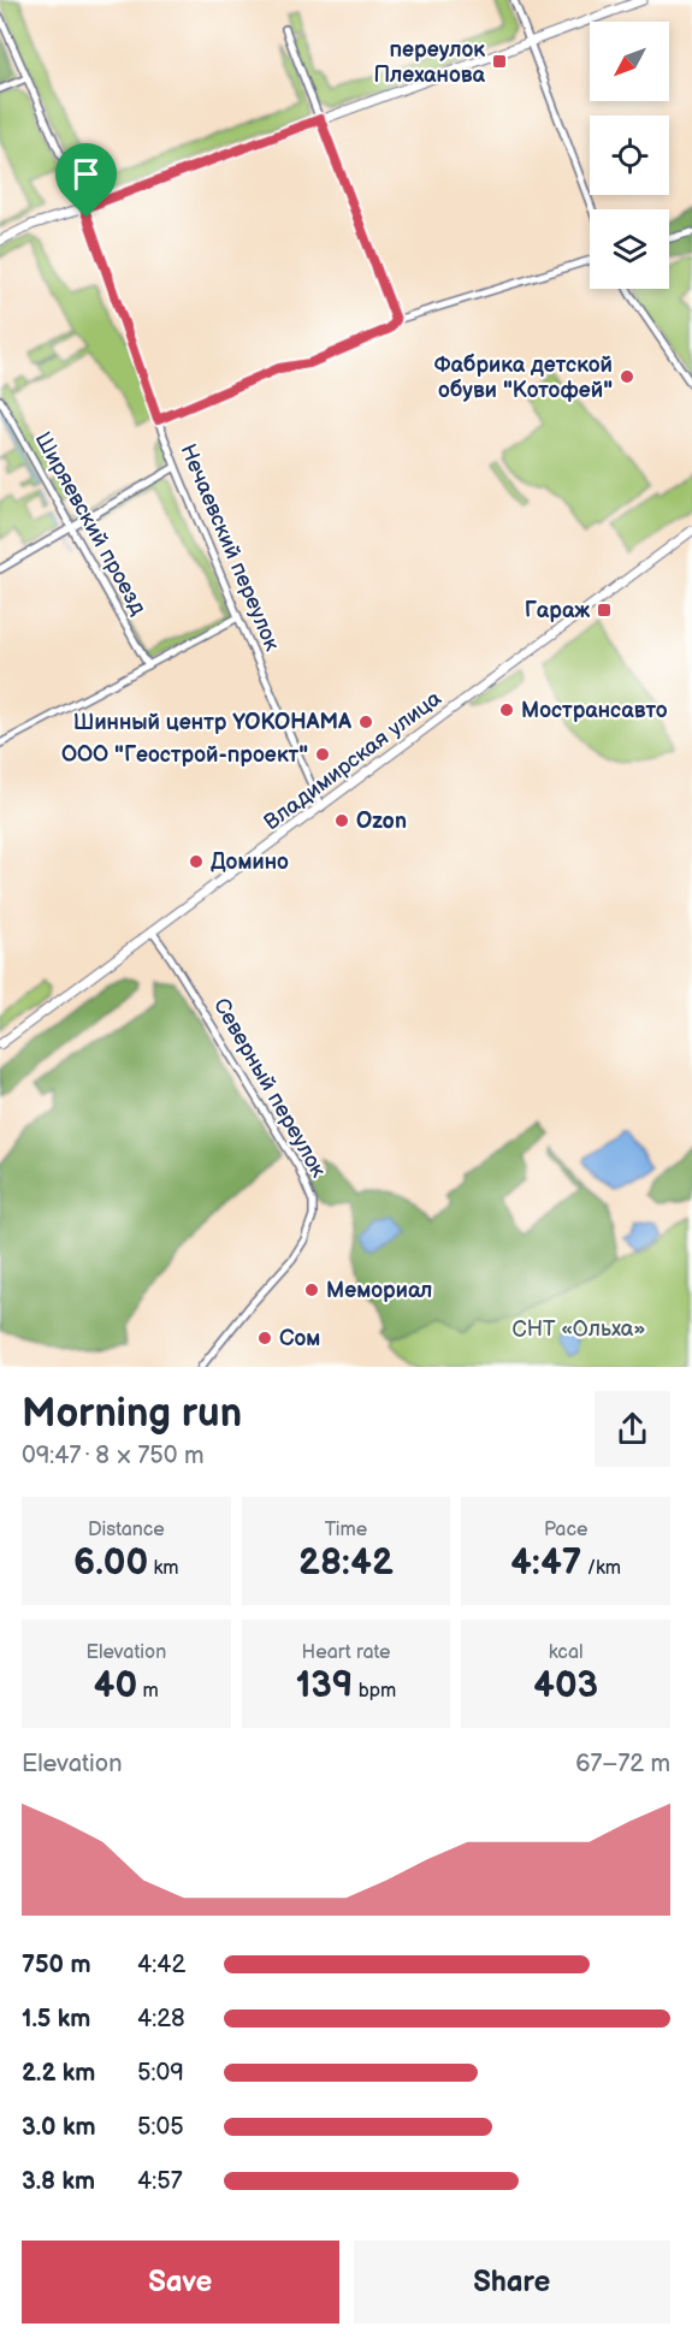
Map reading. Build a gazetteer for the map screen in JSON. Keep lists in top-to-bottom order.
{
  "streets": {
    "street": [
      "Ширяевский проезд",
      "Нечаевский переулок",
      "Владимирская улица",
      "Северный переулок"
    ]
  },
  "crossings": [
    ["Нечаевский переулок", "Владимирская улица"],
    ["Владимирская улица", "Северный переулок"]
  ],
  "parks": ["СНТ «Ольха»"],
  "places": {
    "transit": ["переулок Плеханова", "Гараж"],
    "other": [
      "Фабрика детской обуви \"Котофей\"",
      "Мострансавто",
      "Шинный центр YOKOHAMA",
      "ООО \"Геострой-проект\"",
      "Ozon",
      "Домино",
      "Мемориал",
      "Сом"
    ]
  },
  "north": "bottom left",
  "page": {
    "heading": ["Morning run", "09:47 · 8 × 750 m"],
    "stats": [
      ["Distance", "6.00 km"],
      ["Time", "28:42"],
      ["Pace", "4:47 /km"],
      ["Elevation", "40 m"],
      ["Heart rate", "139 bpm"],
      ["kcal", "403"]
    ],
    "chart": ["Elevation", "67–72 m"],
    "list": [
      {
        "name": "750 m",
        "note": "4:42"
      },
      {
        "name": "1.5 km",
        "note": "4:28"
      },
      {
        "name": "2.2 km",
        "note": "5:09"
      },
      {
        "name": "3.0 km",
        "note": "5:05"
      },
      {
        "name": "3.8 km",
        "note": "4:57"
      }
    ],
    "buttons": ["Save", "Share"]
  }
}
